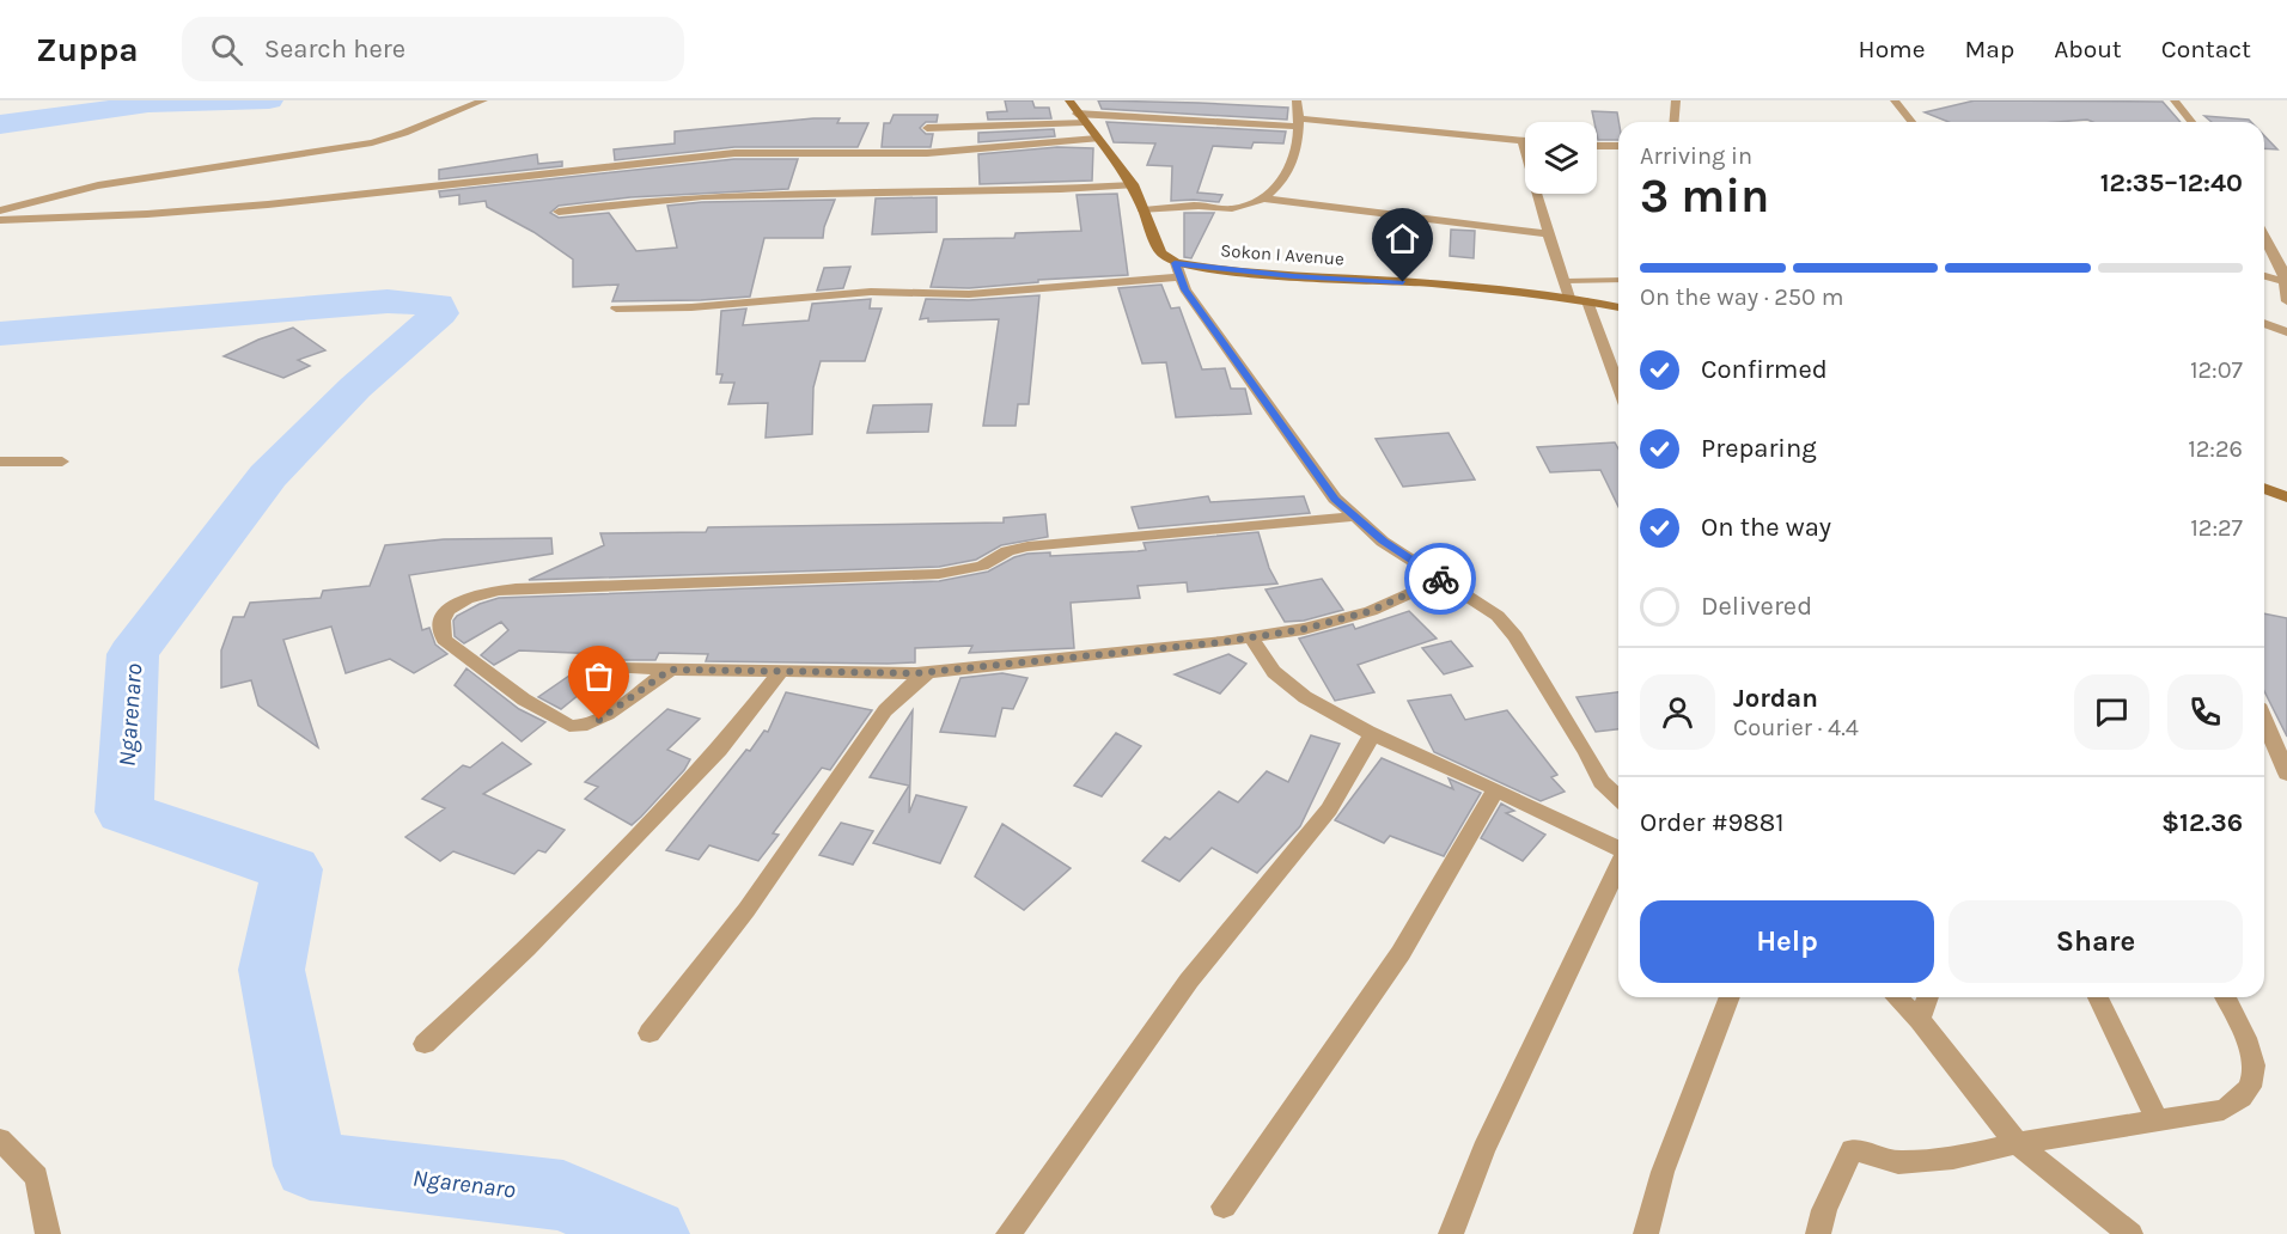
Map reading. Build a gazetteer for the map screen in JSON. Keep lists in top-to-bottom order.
{
  "streets": {
    "street": ["Sokon I Avenue"]
  },
  "water": ["Ngarenaro"],
  "page": {
    "header": "Zuppa",
    "search": "Search here",
    "nav": [
      "Home",
      "Map",
      "About",
      "Contact"
    ],
    "heading": ["3 min", "Arriving in", "12:35–12:40"],
    "panel": [
      "Jordan",
      "Courier · 4.4",
      "Order #9881",
      "$12.36"
    ],
    "bar": "On the way · 250 m",
    "list": [
      ["Confirmed", "12:07"],
      ["Preparing", "12:26"],
      ["On the way", "12:27"],
      "Delivered"
    ],
    "buttons": ["Help", "Share"]
  }
}
